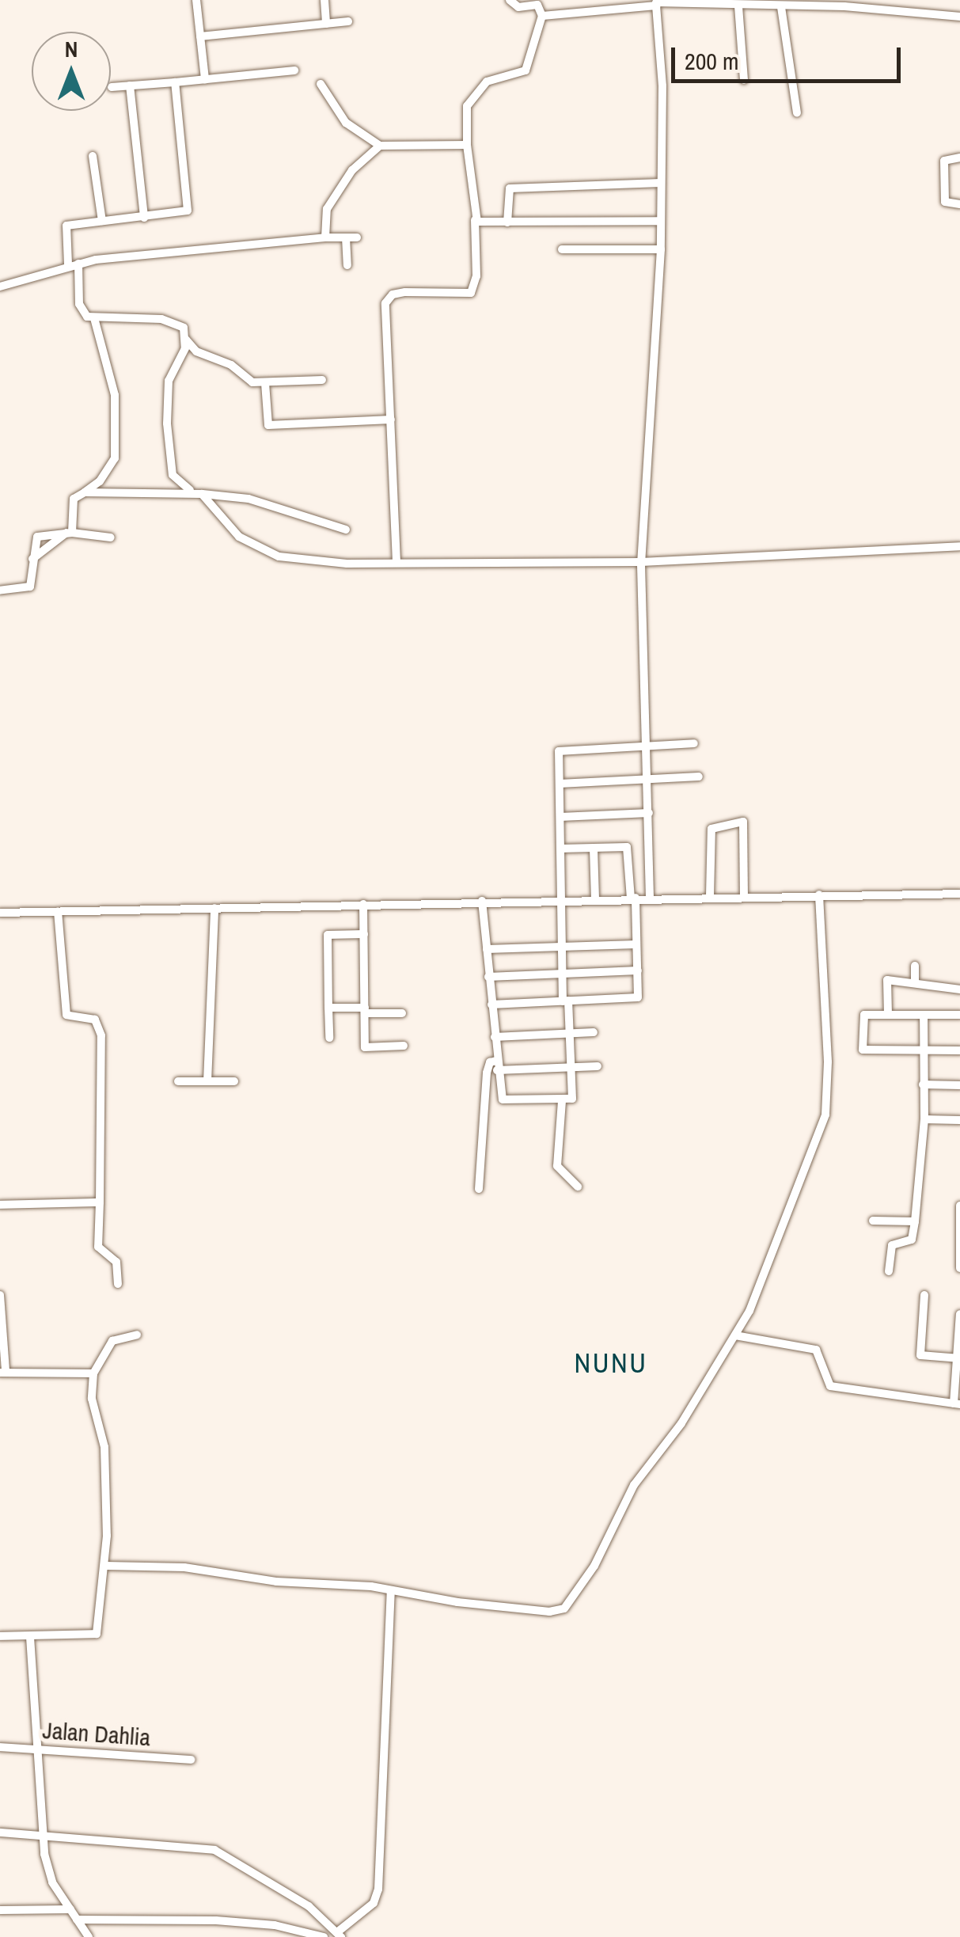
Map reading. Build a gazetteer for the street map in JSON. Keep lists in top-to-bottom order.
{
  "streets": {
    "street": ["Jalan Dahlia"]
  },
  "districts": ["NUNU"],
  "scale_bar": "200 m",
  "north": "top"
}
